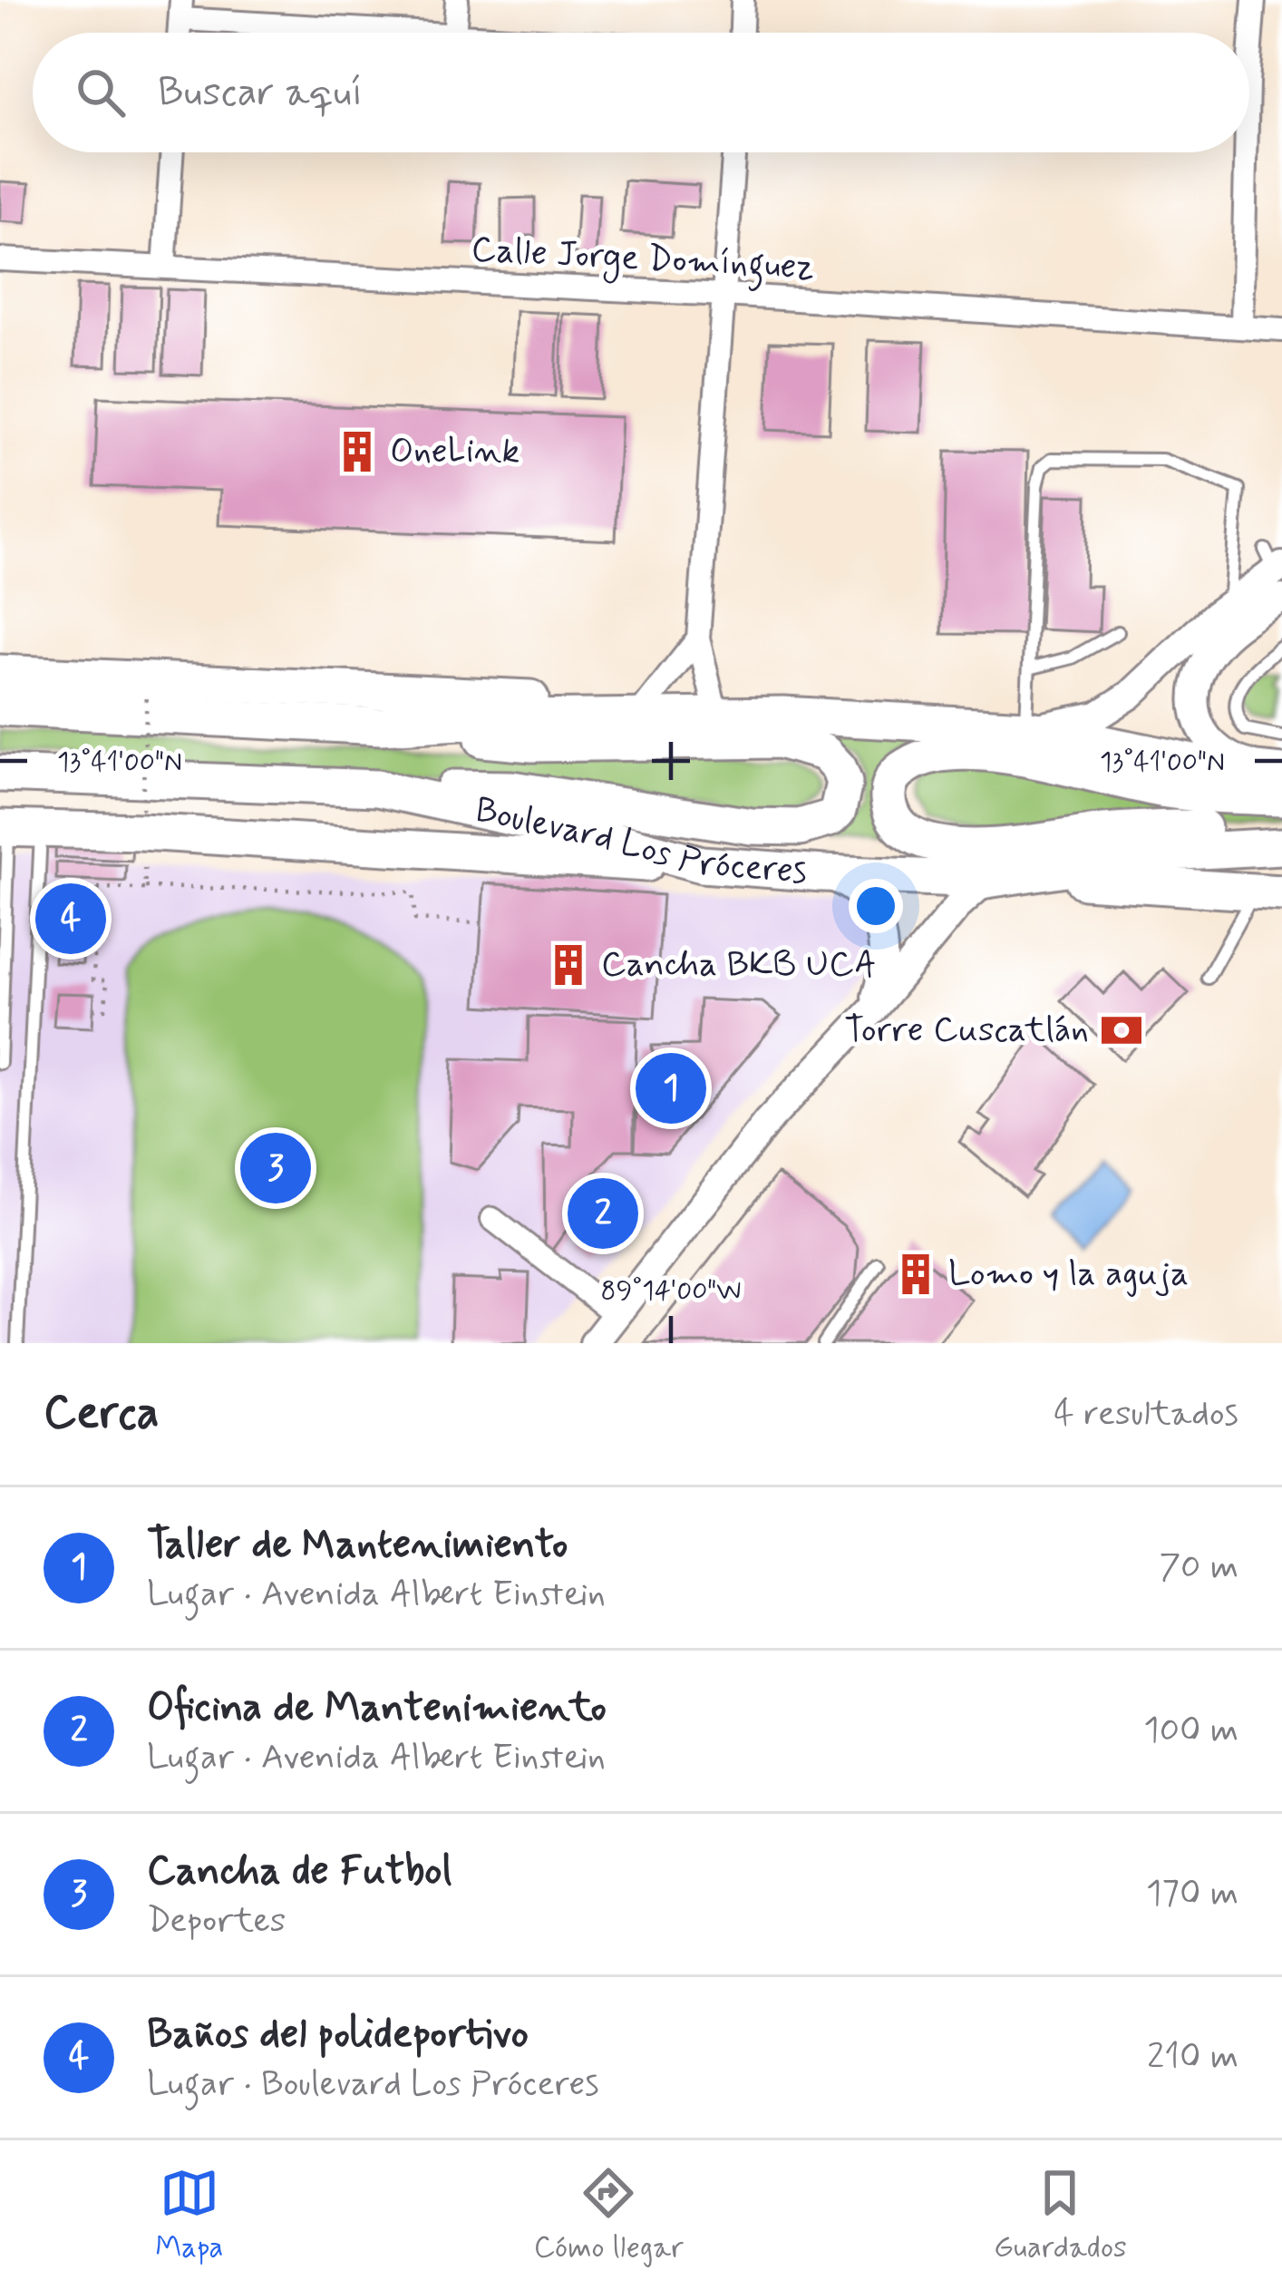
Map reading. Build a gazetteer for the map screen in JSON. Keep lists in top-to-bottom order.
{
  "streets": {
    "highway": ["Boulevard Los Próceres"],
    "street": ["Calle Jorge Domínguez"]
  },
  "places": {
    "building": ["OneLink", "Cancha BKB UCA", "Lomo y la aguja"],
    "bank": ["Torre Cuscatlán"]
  },
  "page": {
    "search": "Buscar aquí",
    "pins": [
      "4",
      "1",
      "3",
      "2"
    ],
    "heading": ["Cerca", "4 resultados"],
    "list": [
      {
        "mark": "1",
        "name": "Taller de Mantenimiento",
        "note": "Lugar · Avenida Albert Einstein",
        "value": "70 m"
      },
      {
        "mark": "2",
        "name": "Oficina de Mantenimiento",
        "note": "Lugar · Avenida Albert Einstein",
        "value": "100 m"
      },
      {
        "mark": "3",
        "name": "Cancha de Futbol",
        "note": "Deportes",
        "value": "170 m"
      },
      {
        "mark": "4",
        "name": "Baños del polideportivo",
        "note": "Lugar · Boulevard Los Próceres",
        "value": "210 m"
      }
    ],
    "nav": ["Mapa", "Cómo llegar", "Guardados"]
  },
  "coordinates": ["13°41'00\"N", "89°14'00\"W"]
}
